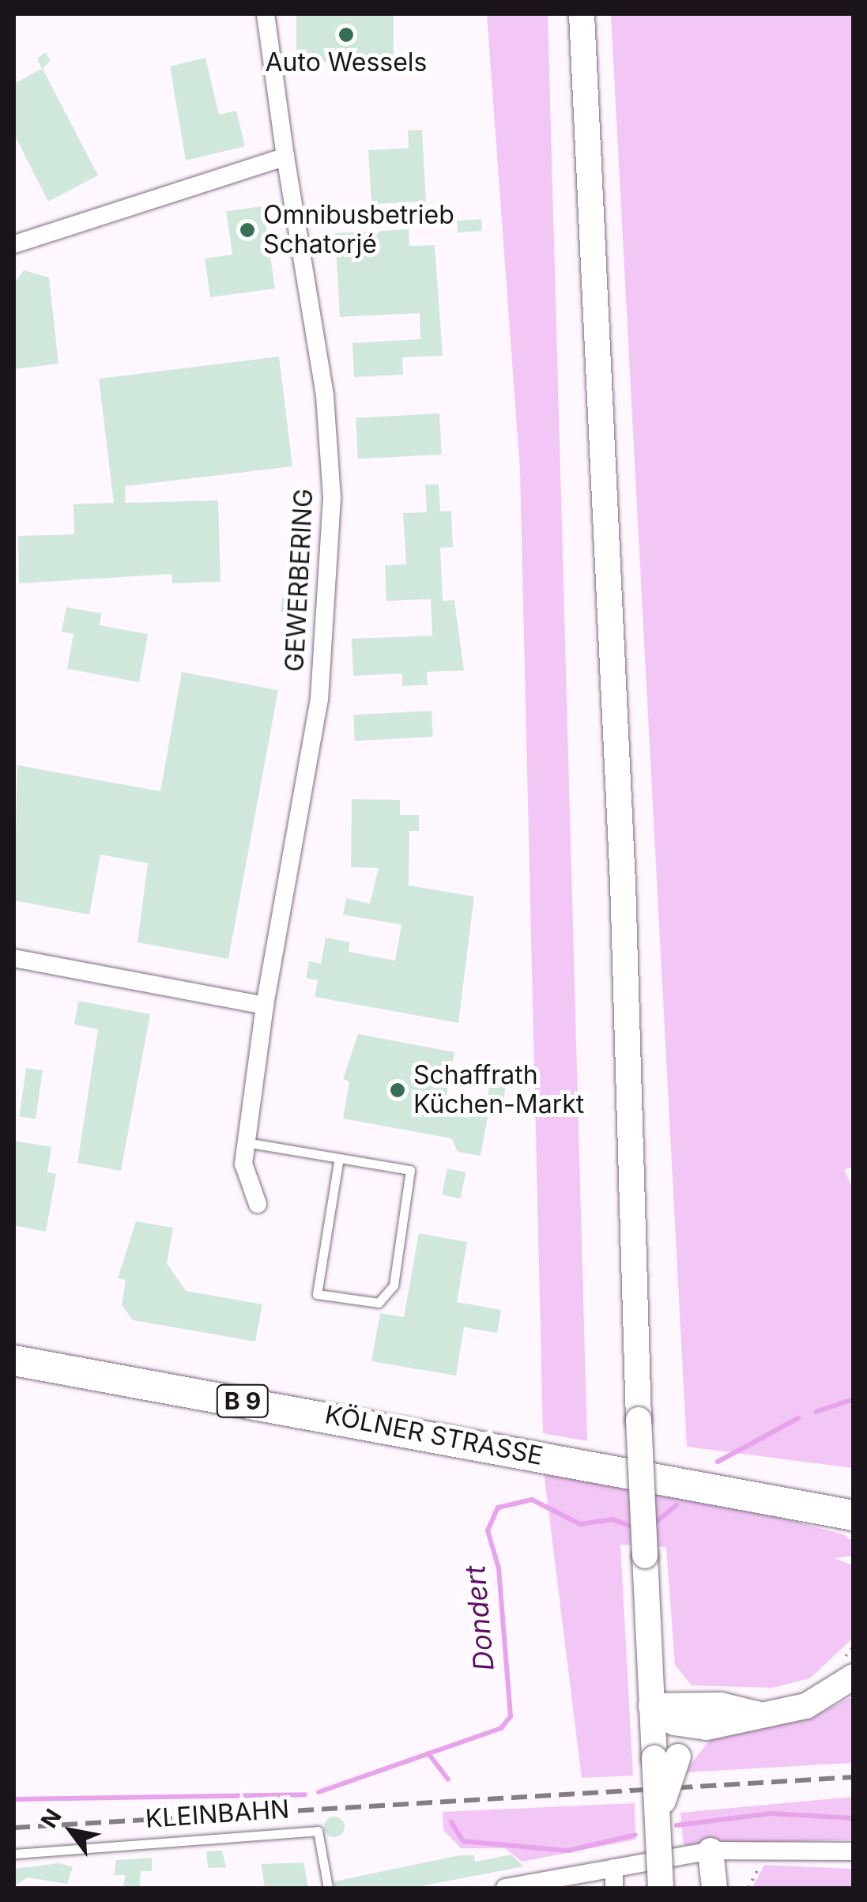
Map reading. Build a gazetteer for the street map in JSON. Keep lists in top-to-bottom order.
{
  "streets": {
    "main road": ["B 9", "KÖLNER STRASSE"],
    "street": ["GEWERBERING"],
    "lane": ["KLEINBAHN"]
  },
  "water": ["Dondert"],
  "places": ["Auto Wessels", "Omnibusbetrieb Schatorjé", "Schaffrath Küchen-Markt"],
  "north": "top left"
}
